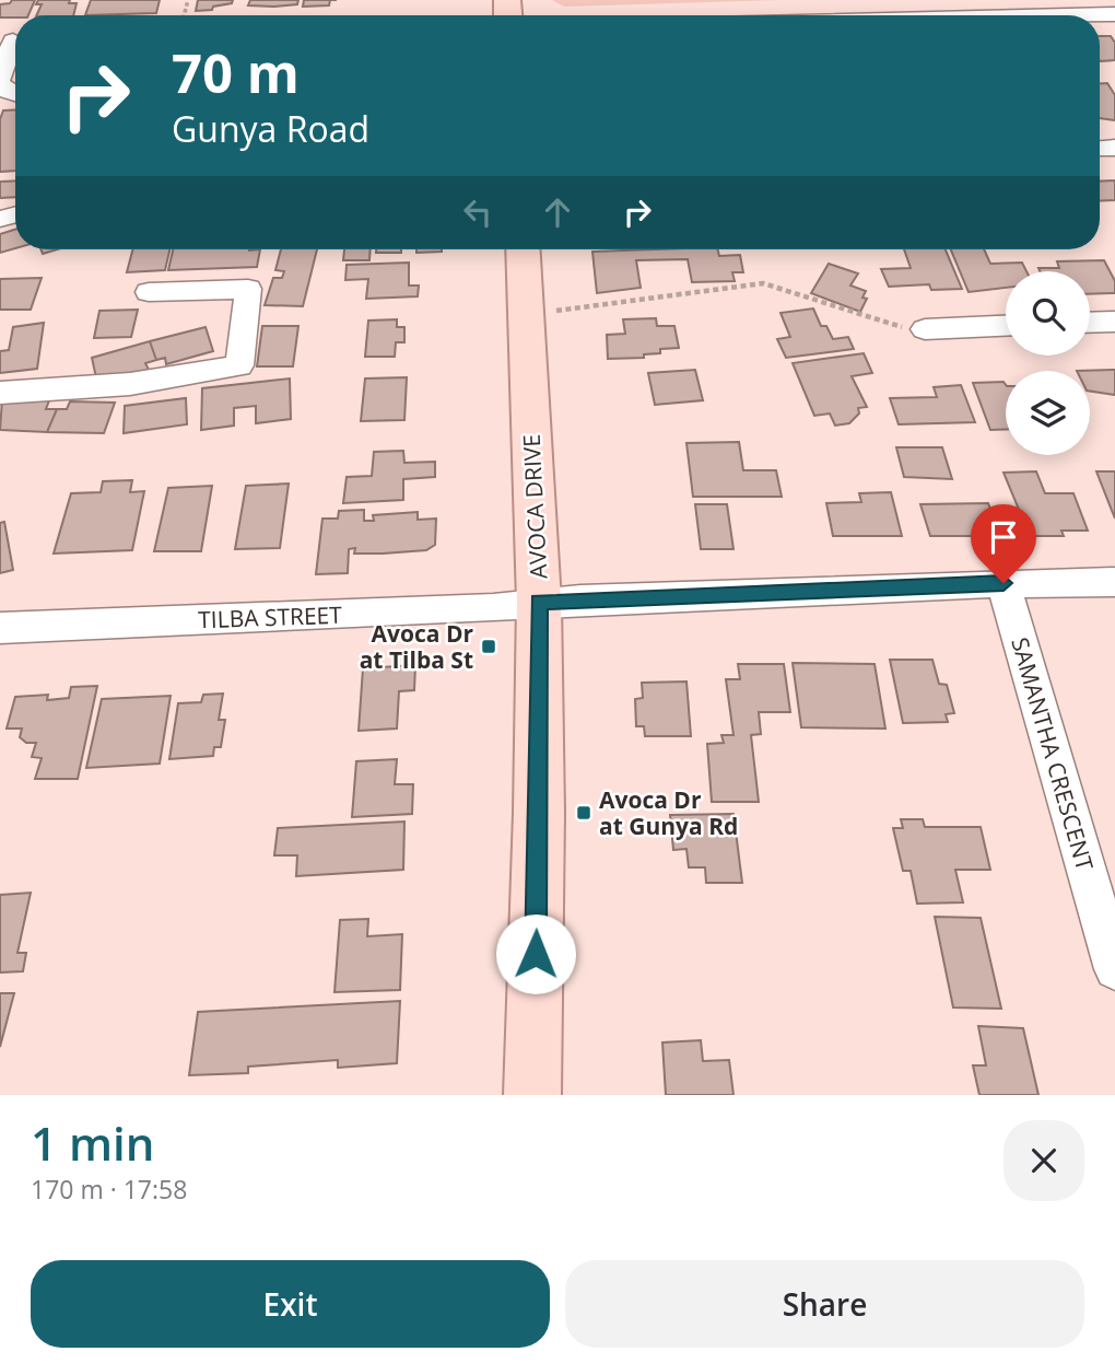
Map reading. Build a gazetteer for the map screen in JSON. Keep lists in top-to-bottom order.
{
  "streets": {
    "main road": ["AVOCA DRIVE"],
    "street": ["TILBA STREET", "SAMANTHA CRESCENT"]
  },
  "crossings": [
    ["AVOCA DRIVE", "TILBA STREET"],
    ["TILBA STREET", "SAMANTHA CRESCENT"]
  ],
  "places": {
    "transit": ["Avoca Dr at Tilba St", "Avoca Dr at Gunya Rd"]
  },
  "page": {
    "turn": ["70 m", "Gunya Road"],
    "heading": ["1 min", "170 m · 17:58"],
    "buttons": ["Exit", "Share"]
  }
}
